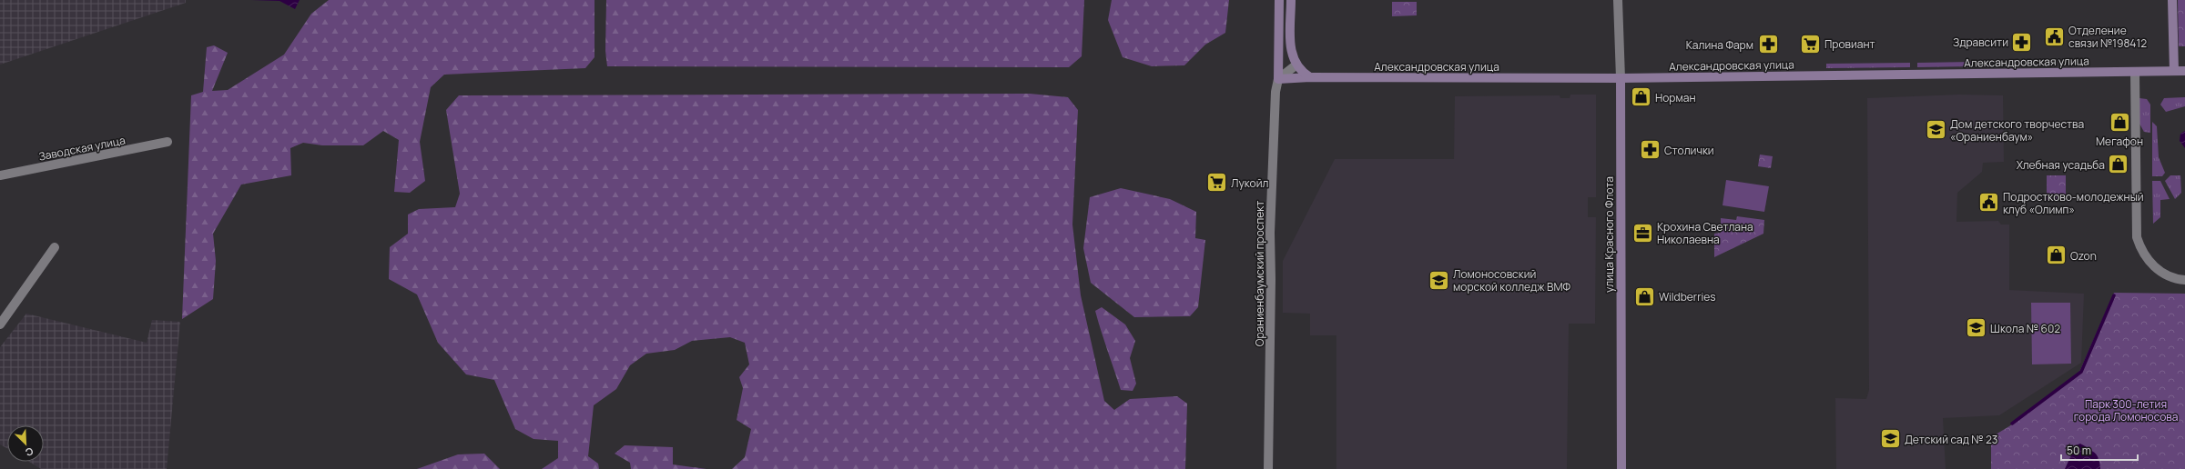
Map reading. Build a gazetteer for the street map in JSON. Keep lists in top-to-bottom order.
{
  "streets": {
    "main road": ["Александровская улица", "улица Красного Флота", "Ораниенбаумский проспект"],
    "street": ["Заводская улица"]
  },
  "crossings": [
    ["Александровская улица", "улица Красного Флота"],
    ["Александровская улица", "Ораниенбаумский проспект"]
  ],
  "parks": ["Парк 300-летия города Ломоносова"],
  "places": {
    "public building": ["Отделение связи №198412", "Подростково-молодежный клуб «Олимп»"],
    "pharmacy": ["Здравсити", "Калина Фарм", "Столички"],
    "supermarket": ["Провиант", "Лукойл"],
    "shop": [
      "Норман",
      "Мегафон",
      "Хлебная усадьба",
      "Ozon",
      "Wildberries"
    ],
    "school or university": [
      "Дом детского творчества «Ораниенбаум»",
      "Ломоносовский морской колледж ВМФ",
      "Школа № 602",
      "Детский сад № 23"
    ],
    "office": ["Крохина Светлана Николаевна"]
  },
  "scale_bar": "50 m",
  "north": "bottom right"
}
